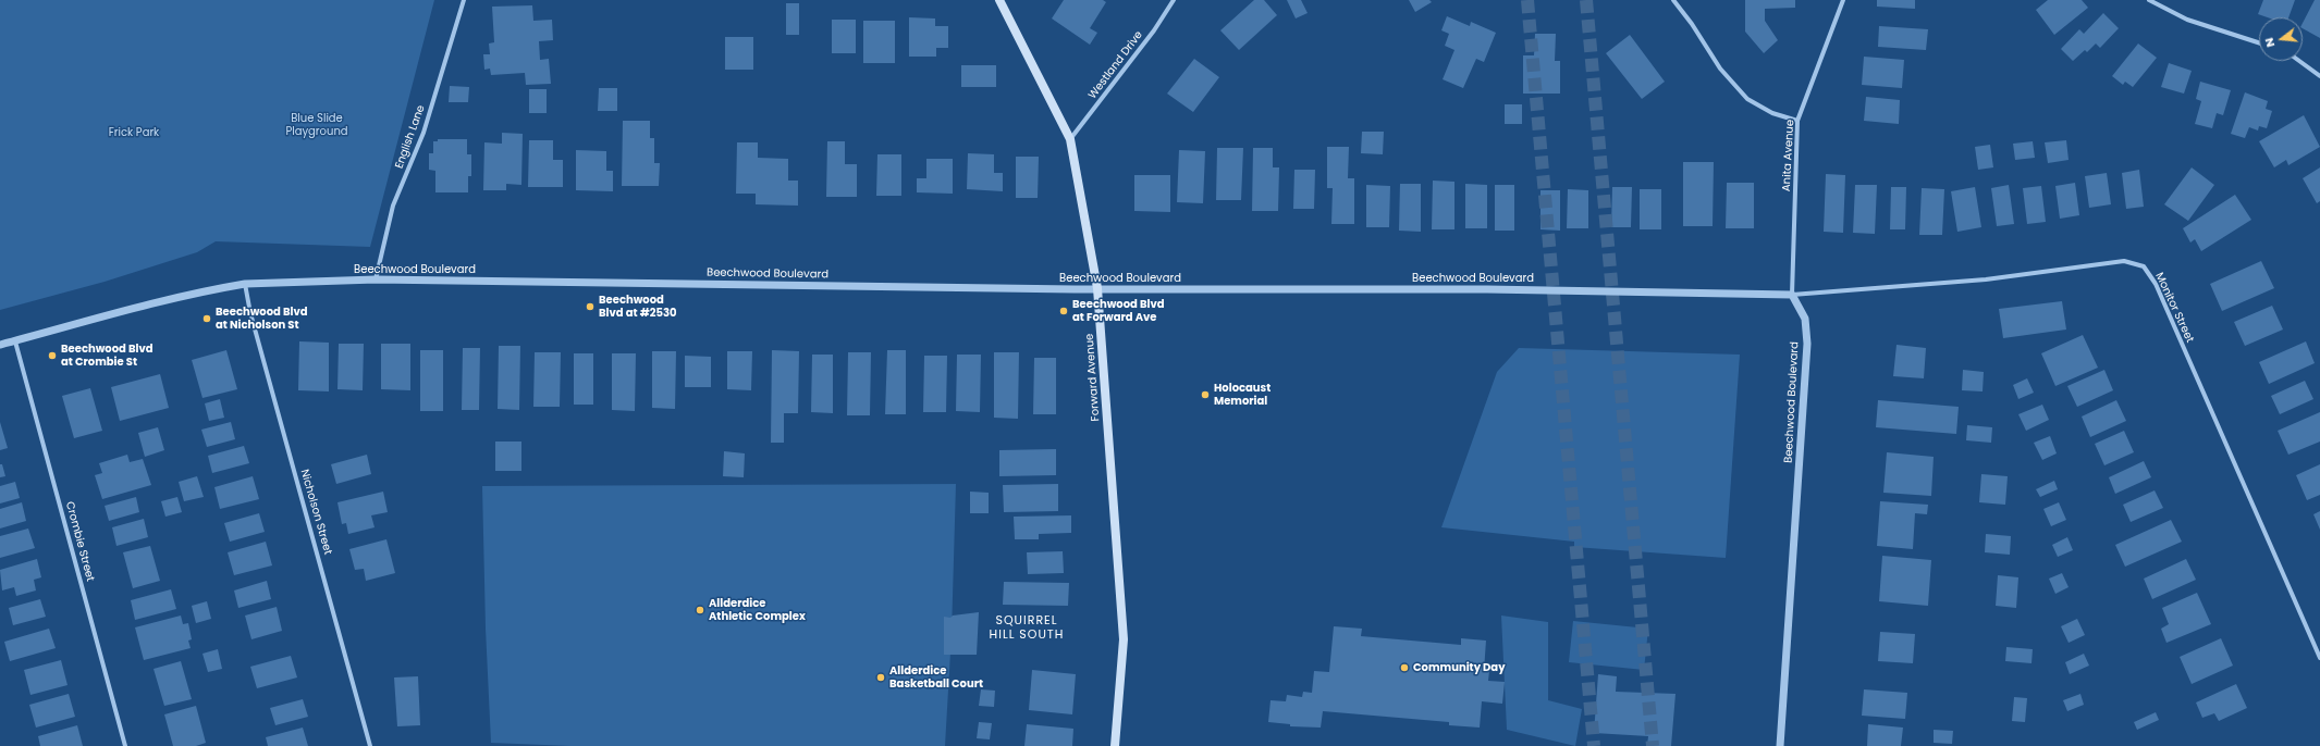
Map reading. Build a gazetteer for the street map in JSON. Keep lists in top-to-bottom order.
{
  "streets": {
    "main road": ["Forward Avenue"],
    "street": [
      "Westland Drive",
      "English Lane",
      "Anita Avenue",
      "Beechwood Boulevard",
      "Monitor Street",
      "Nicholson Street",
      "Crombie Street"
    ]
  },
  "crossings": [
    ["Westland Drive", "Forward Avenue"],
    ["English Lane", "Beechwood Boulevard"],
    ["Anita Avenue", "Beechwood Boulevard"],
    ["Anita Avenue", "Monitor Street"],
    ["Beechwood Boulevard", "Monitor Street"],
    ["Beechwood Boulevard", "Forward Avenue"],
    ["Beechwood Boulevard", "Nicholson Street"],
    ["Beechwood Boulevard", "Crombie Street"]
  ],
  "districts": ["SQUIRREL HILL SOUTH"],
  "parks": ["Blue Slide Playground", "Frick Park"],
  "places": [
    "Beechwood Blvd at #2530",
    "Beechwood Blvd at Forward Ave",
    "Beechwood Blvd at Nicholson St",
    "Beechwood Blvd at Crombie St",
    "Holocaust Memorial",
    "Allderdice Athletic Complex",
    "Community Day",
    "Allderdice Basketball Court"
  ],
  "north": "left"
}
